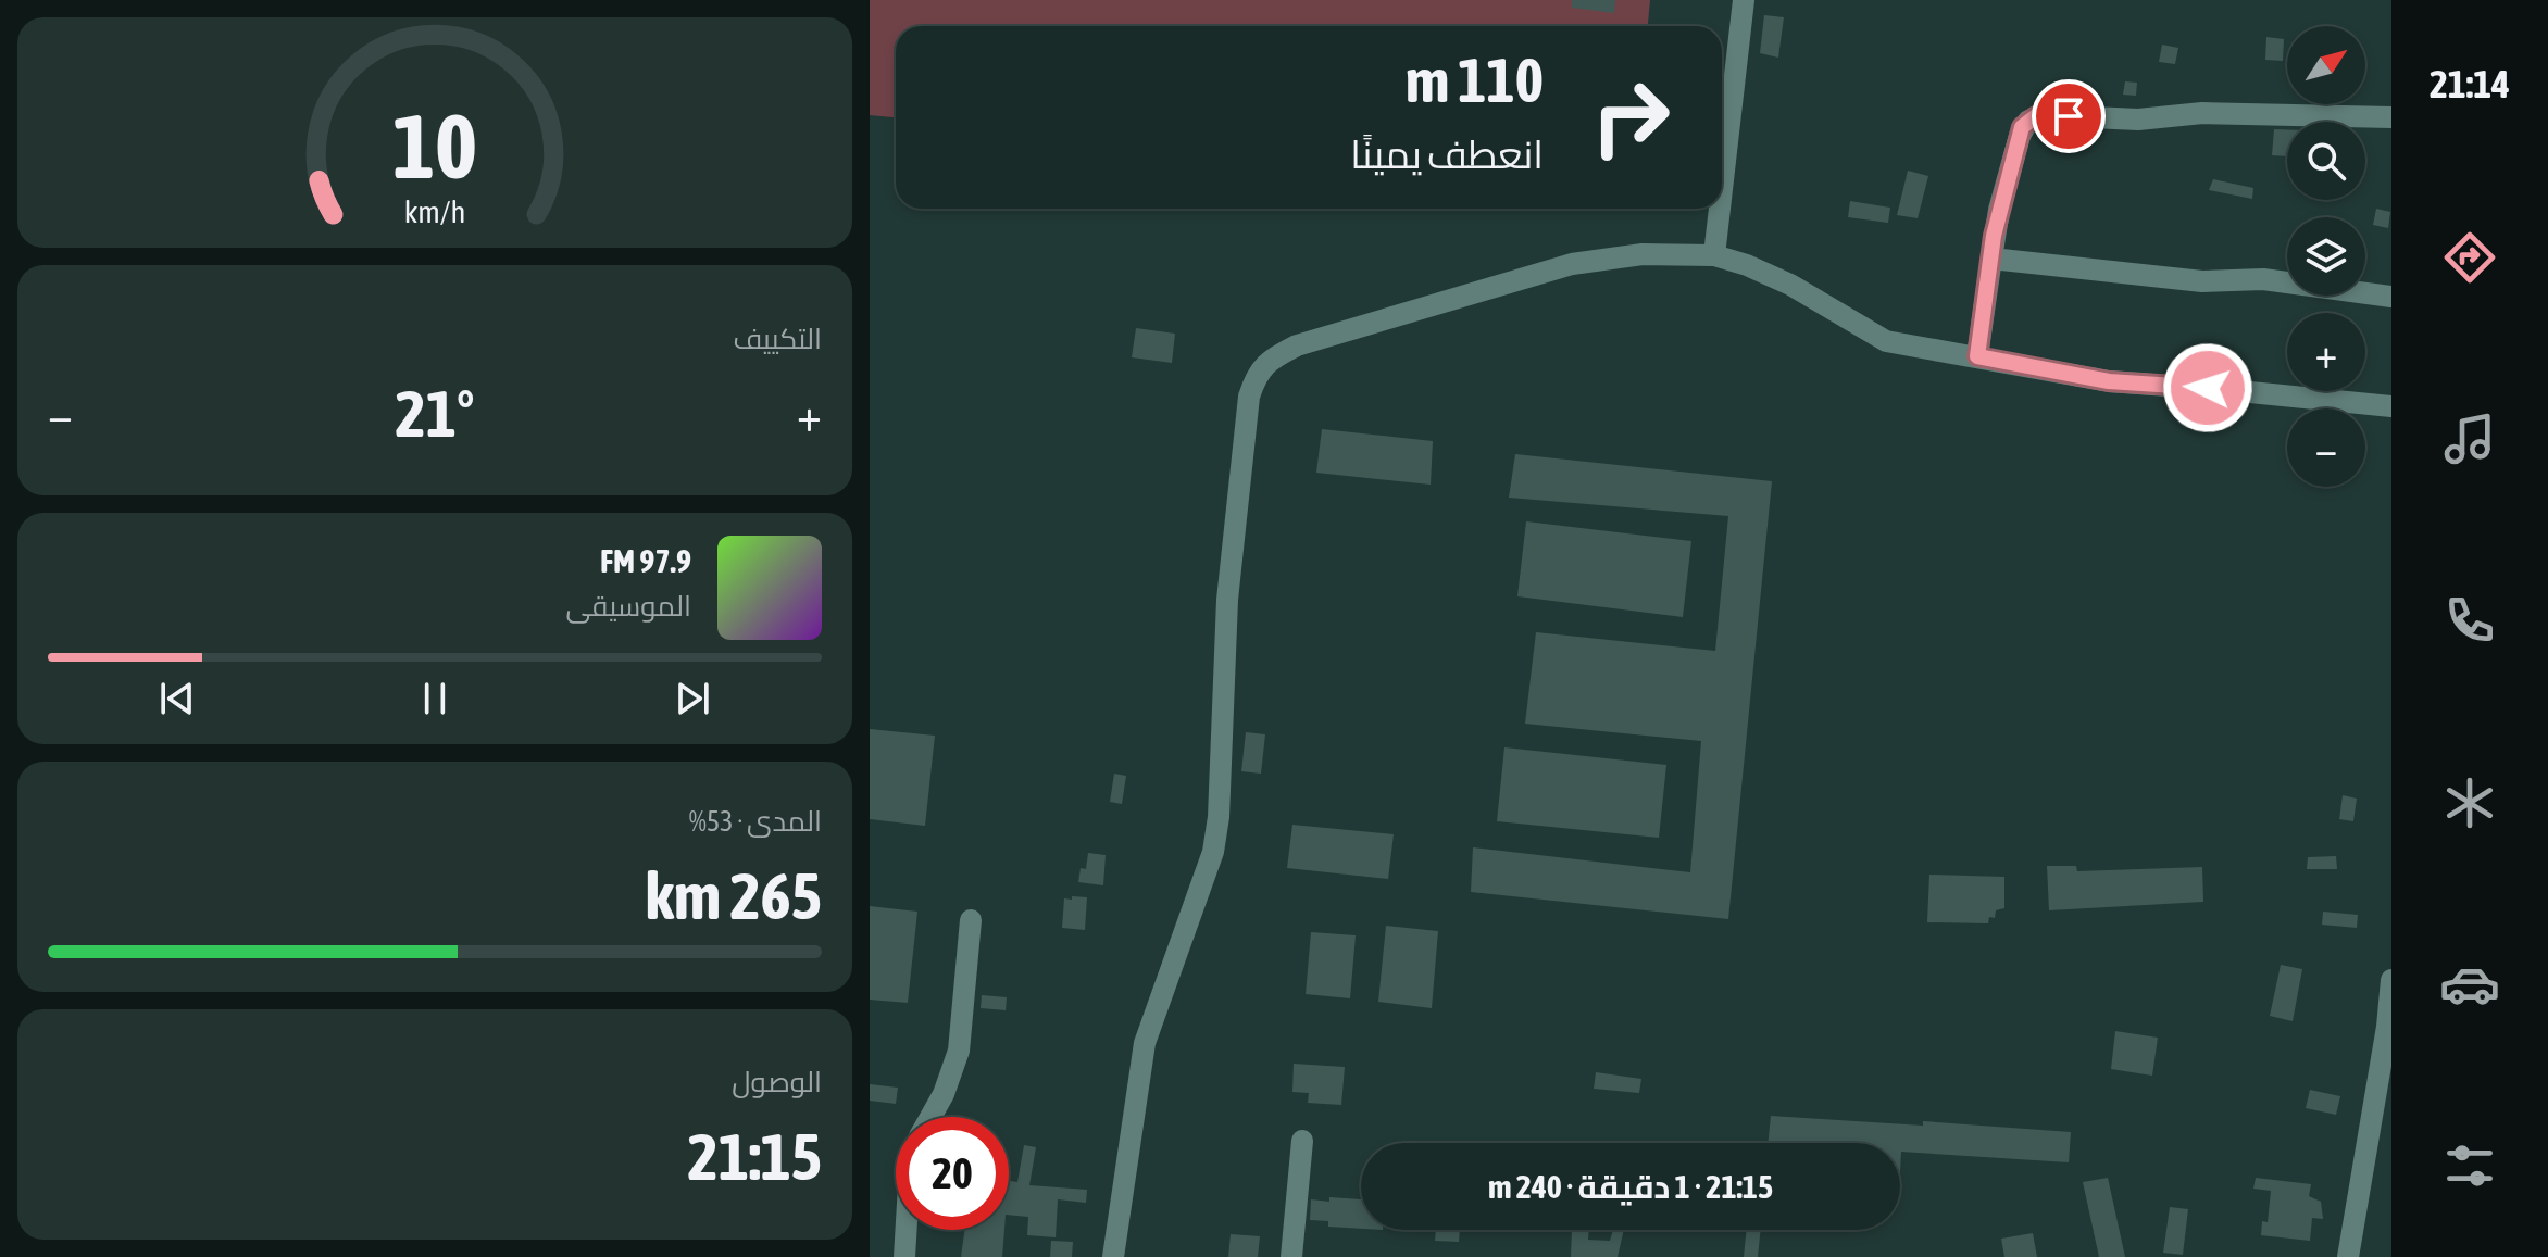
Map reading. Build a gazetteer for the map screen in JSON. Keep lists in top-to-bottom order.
{
  "north": "top right",
  "page": {
    "tabs": "21:14",
    "map_buttons": ["+", "−"],
    "turn": ["110 m", "انعطف يمينًا"],
    "tile": [
      "التكييف",
      ["المدى · 53%", "265 km"],
      ["الوصول", "21:15"]
    ],
    "heat": ["−", "21°", "+"],
    "song": ["97.9 FM", "الموسيقى"],
    "limit": "20",
    "trip": "21:15 · 1 دقيقة · 240 m",
    "gauge": ["10", "km/h"]
  }
}
